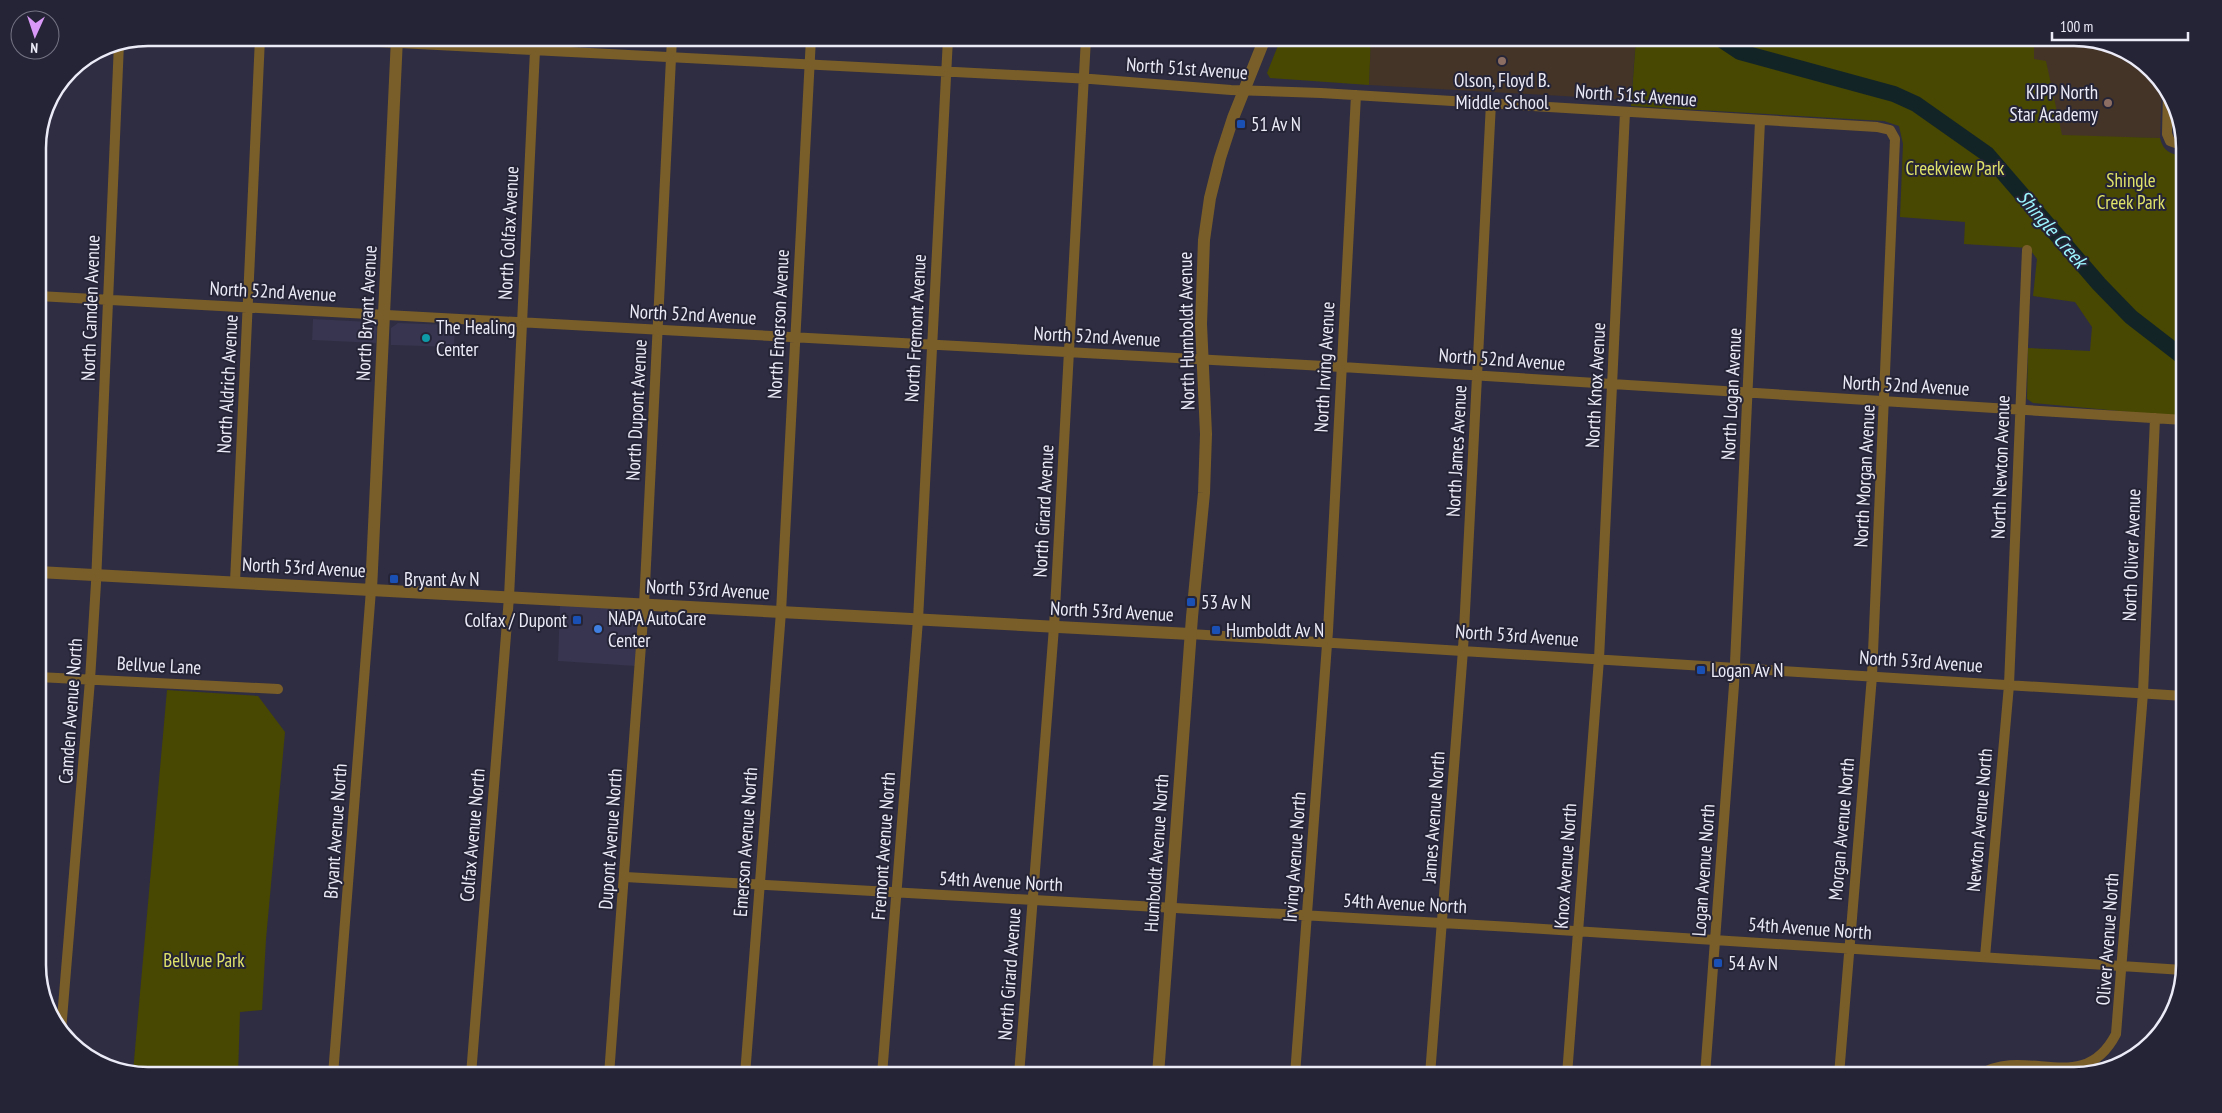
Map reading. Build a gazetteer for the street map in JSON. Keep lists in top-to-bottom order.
{
  "streets": {
    "street": [
      "North 51st Avenue",
      "North Colfax Avenue",
      "North 52nd Avenue",
      "North Camden Avenue",
      "North Bryant Avenue",
      "North Emerson Avenue",
      "North Fremont Avenue",
      "North Humboldt Avenue",
      "North Irving Avenue",
      "North Aldrich Avenue",
      "North Knox Avenue",
      "North Logan Avenue",
      "North Dupont Avenue",
      "North James Avenue",
      "North Newton Avenue",
      "North Morgan Avenue",
      "North Girard Avenue",
      "North Oliver Avenue",
      "North 53rd Avenue",
      "Bellvue Lane",
      "Camden Avenue North",
      "James Avenue North",
      "Newton Avenue North",
      "Morgan Avenue North",
      "Bryant Avenue North",
      "Colfax Avenue North",
      "Dupont Avenue North",
      "Emerson Avenue North",
      "Fremont Avenue North",
      "Humboldt Avenue North",
      "Irving Avenue North",
      "Knox Avenue North",
      "Logan Avenue North",
      "54th Avenue North",
      "Oliver Avenue North"
    ]
  },
  "crossings": [
    ["North 51st Avenue", "North Colfax Avenue"],
    ["North 51st Avenue", "North Emerson Avenue"],
    ["North 51st Avenue", "North Fremont Avenue"],
    ["North 51st Avenue", "North Humboldt Avenue"],
    ["North 51st Avenue", "North Irving Avenue"],
    ["North 51st Avenue", "North Knox Avenue"],
    ["North 51st Avenue", "North Logan Avenue"],
    ["North 51st Avenue", "North Dupont Avenue"],
    ["North 51st Avenue", "North James Avenue"],
    ["North 51st Avenue", "North Morgan Avenue"],
    ["North 51st Avenue", "North Girard Avenue"],
    ["North Colfax Avenue", "North 52nd Avenue"],
    ["North Colfax Avenue", "North 53rd Avenue"],
    ["North Colfax Avenue", "Colfax Avenue North"],
    ["North 52nd Avenue", "North Camden Avenue"],
    ["North 52nd Avenue", "North Bryant Avenue"],
    ["North 52nd Avenue", "North Emerson Avenue"],
    ["North 52nd Avenue", "North Fremont Avenue"],
    ["North 52nd Avenue", "North Humboldt Avenue"],
    ["North 52nd Avenue", "North Irving Avenue"],
    ["North 52nd Avenue", "North Aldrich Avenue"],
    ["North 52nd Avenue", "North Knox Avenue"],
    ["North 52nd Avenue", "North Logan Avenue"],
    ["North 52nd Avenue", "North Dupont Avenue"],
    ["North 52nd Avenue", "North James Avenue"],
    ["North 52nd Avenue", "North Newton Avenue"],
    ["North 52nd Avenue", "North Morgan Avenue"],
    ["North 52nd Avenue", "North Girard Avenue"],
    ["North 52nd Avenue", "North Oliver Avenue"],
    ["North Camden Avenue", "North 53rd Avenue"],
    ["North Camden Avenue", "Camden Avenue North"],
    ["North Bryant Avenue", "North 53rd Avenue"],
    ["North Bryant Avenue", "Bryant Avenue North"],
    ["North Emerson Avenue", "North 53rd Avenue"],
    ["North Emerson Avenue", "Emerson Avenue North"],
    ["North Fremont Avenue", "North 53rd Avenue"],
    ["North Fremont Avenue", "Fremont Avenue North"],
    ["North Humboldt Avenue", "North 53rd Avenue"],
    ["North Humboldt Avenue", "Humboldt Avenue North"],
    ["North Irving Avenue", "North 53rd Avenue"],
    ["North Irving Avenue", "Irving Avenue North"],
    ["North Aldrich Avenue", "North 53rd Avenue"],
    ["North Knox Avenue", "North 53rd Avenue"],
    ["North Knox Avenue", "Knox Avenue North"],
    ["North Logan Avenue", "North 53rd Avenue"],
    ["North Logan Avenue", "Logan Avenue North"],
    ["North Dupont Avenue", "North 53rd Avenue"],
    ["North Dupont Avenue", "Dupont Avenue North"],
    ["North James Avenue", "North 53rd Avenue"],
    ["North James Avenue", "James Avenue North"],
    ["North Newton Avenue", "North 53rd Avenue"],
    ["North Newton Avenue", "Newton Avenue North"],
    ["North Morgan Avenue", "North 53rd Avenue"],
    ["North Morgan Avenue", "Morgan Avenue North"],
    ["North Girard Avenue", "North 53rd Avenue"],
    ["North Girard Avenue", "54th Avenue North"],
    ["North Oliver Avenue", "North 53rd Avenue"],
    ["North Oliver Avenue", "Oliver Avenue North"],
    ["North 53rd Avenue", "Camden Avenue North"],
    ["North 53rd Avenue", "James Avenue North"],
    ["North 53rd Avenue", "Newton Avenue North"],
    ["North 53rd Avenue", "Morgan Avenue North"],
    ["North 53rd Avenue", "Bryant Avenue North"],
    ["North 53rd Avenue", "Colfax Avenue North"],
    ["North 53rd Avenue", "Dupont Avenue North"],
    ["North 53rd Avenue", "Emerson Avenue North"],
    ["North 53rd Avenue", "Fremont Avenue North"],
    ["North 53rd Avenue", "Humboldt Avenue North"],
    ["North 53rd Avenue", "Irving Avenue North"],
    ["North 53rd Avenue", "Knox Avenue North"],
    ["North 53rd Avenue", "Logan Avenue North"],
    ["North 53rd Avenue", "Oliver Avenue North"],
    ["Bellvue Lane", "Camden Avenue North"],
    ["James Avenue North", "54th Avenue North"],
    ["Newton Avenue North", "54th Avenue North"],
    ["Morgan Avenue North", "54th Avenue North"],
    ["Dupont Avenue North", "54th Avenue North"],
    ["Emerson Avenue North", "54th Avenue North"],
    ["Fremont Avenue North", "54th Avenue North"],
    ["Humboldt Avenue North", "54th Avenue North"],
    ["Irving Avenue North", "54th Avenue North"],
    ["Knox Avenue North", "54th Avenue North"],
    ["Logan Avenue North", "54th Avenue North"],
    ["54th Avenue North", "Oliver Avenue North"]
  ],
  "water": ["Shingle Creek"],
  "parks": ["Creekview Park", "Shingle Creek Park", "Bellvue Park"],
  "places": {
    "other": [
      "Olson, Floyd B. Middle School",
      "KIPP North Star Academy",
      "The Healing Center",
      "NAPA AutoCare Center"
    ],
    "transit": [
      "51 Av N",
      "Bryant Av N",
      "53 Av N",
      "Colfax / Dupont",
      "Humboldt Av N",
      "Logan Av N",
      "54 Av N"
    ]
  },
  "scale_bar": "100 m",
  "north": "bottom"
}
